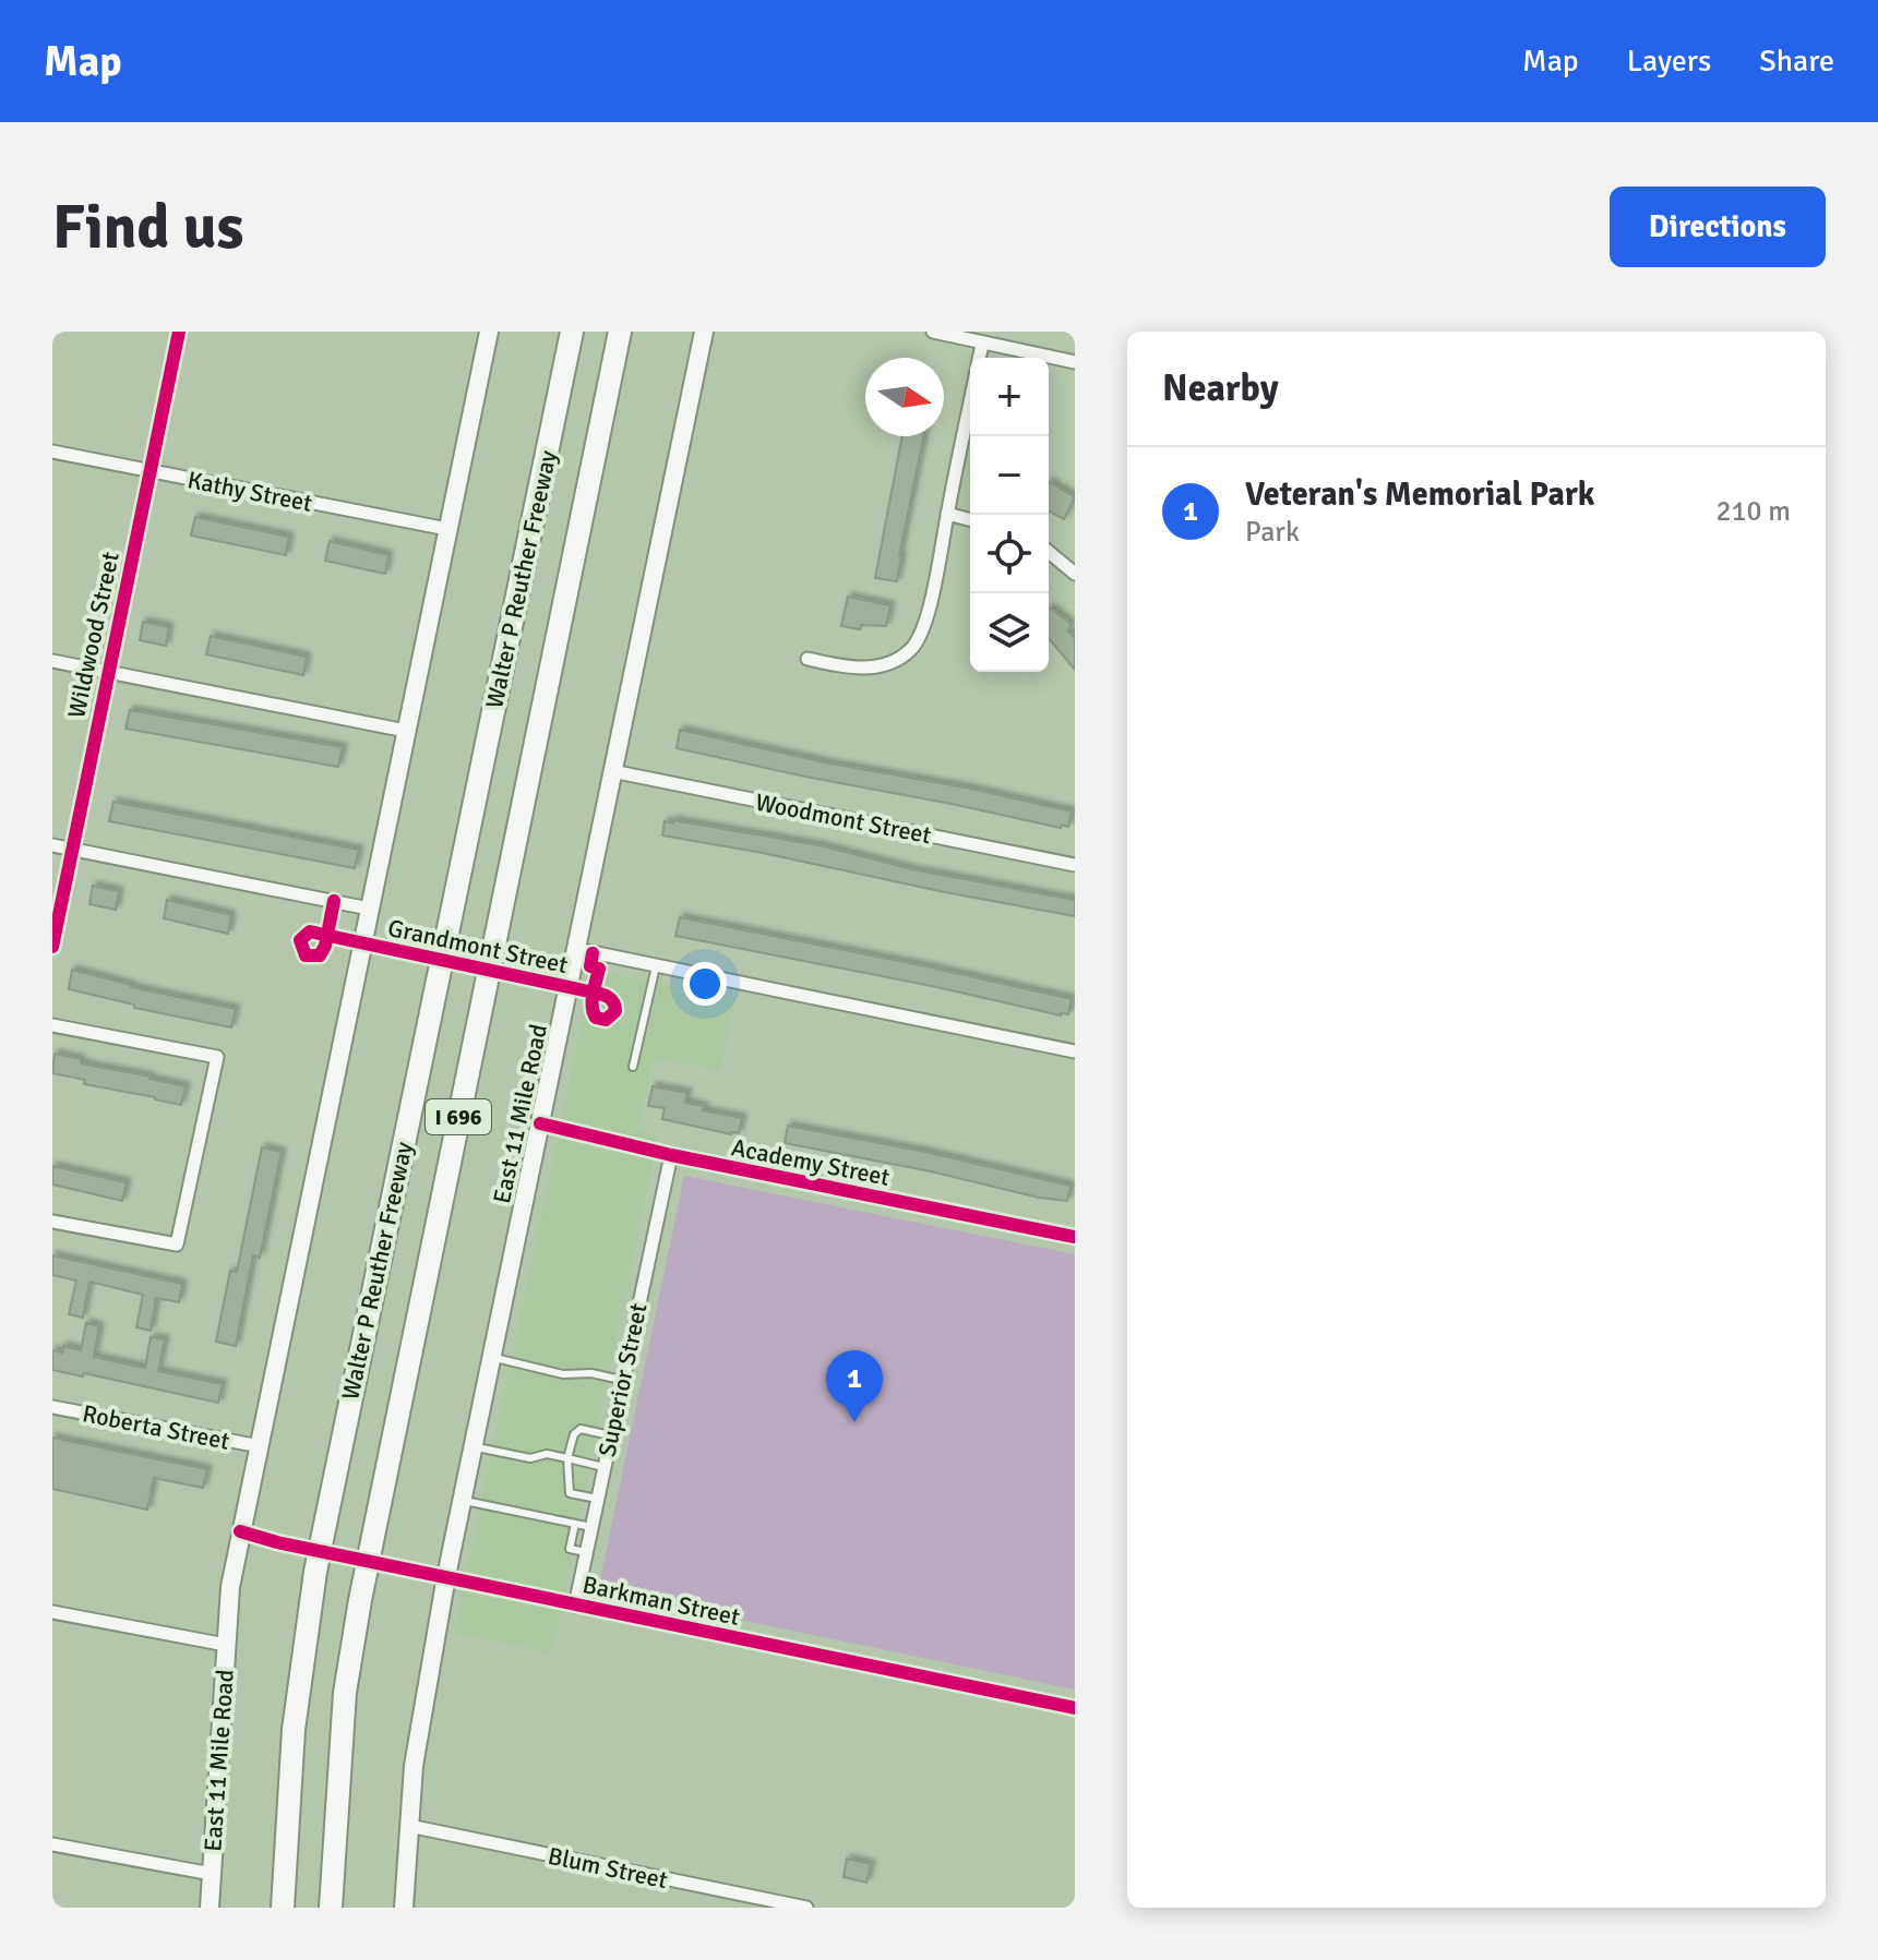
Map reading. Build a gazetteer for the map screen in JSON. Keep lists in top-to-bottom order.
{
  "streets": {
    "highway": ["Walter P Reuther Freeway", "I 696"],
    "main road": ["East 11 Mile Road"],
    "street": [
      "Kathy Street",
      "Wildwood Street",
      "Woodmont Street",
      "Grandmont Street",
      "Academy Street",
      "Superior Street",
      "Roberta Street",
      "Barkman Street",
      "Blum Street"
    ]
  },
  "crossings": [
    ["Kathy Street", "Wildwood Street"],
    ["Kathy Street", "East 11 Mile Road"],
    ["Wildwood Street", "Grandmont Street"],
    ["Woodmont Street", "East 11 Mile Road"],
    ["Grandmont Street", "East 11 Mile Road"],
    ["East 11 Mile Road", "Academy Street"],
    ["East 11 Mile Road", "Roberta Street"],
    ["East 11 Mile Road", "Barkman Street"],
    ["East 11 Mile Road", "Blum Street"],
    ["Academy Street", "Superior Street"],
    ["Superior Street", "Barkman Street"]
  ],
  "north": "right",
  "page": {
    "header": "Map",
    "nav": ["Map", "Layers", "Share"],
    "buttons": "Directions",
    "title": "Find us",
    "heading": "Nearby",
    "map_buttons": ["+", "−"],
    "list": [
      {
        "mark": "1",
        "name": "Veteran's Memorial Park",
        "note": "Park",
        "value": "210 m"
      }
    ],
    "pins": "1"
  }
}
